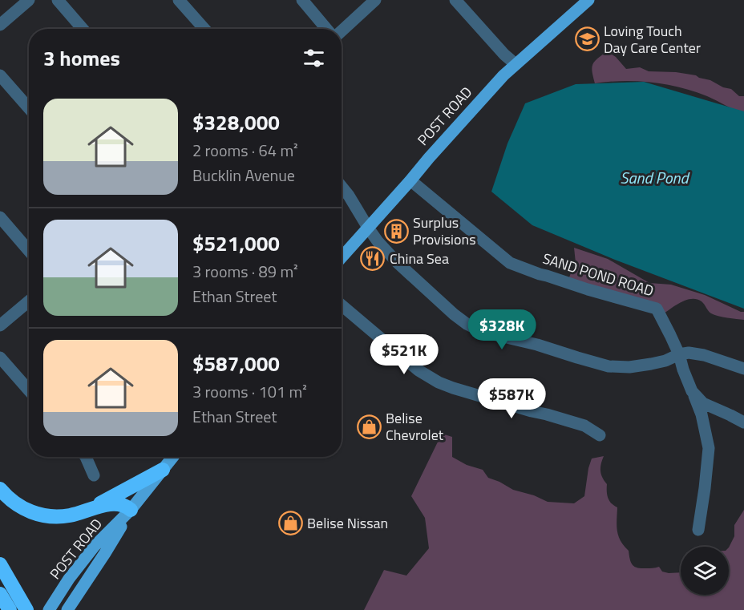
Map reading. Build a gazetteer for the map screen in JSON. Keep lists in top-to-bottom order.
{
  "streets": {
    "main road": ["POST ROAD"],
    "street": ["SAND POND ROAD"]
  },
  "crossings": [
    ["POST ROAD", "SAND POND ROAD"]
  ],
  "water": ["Sand Pond"],
  "places": {
    "school or university": ["Loving Touch Day Care Center"],
    "building": ["Surplus Provisions"],
    "restaurant": ["China Sea"],
    "shop": ["Belise Chevrolet", "Belise Nissan"]
  },
  "page": {
    "heading": "3 homes",
    "list": [
      {
        "name": "$328,000",
        "note": "2 rooms · 64 m² · Bucklin Avenue"
      },
      {
        "name": "$521,000",
        "note": "3 rooms · 89 m² · Ethan Street"
      },
      {
        "name": "$587,000",
        "note": "3 rooms · 101 m² · Ethan Street"
      }
    ],
    "price": ["$328K", "$521K", "$587K"]
  }
}
